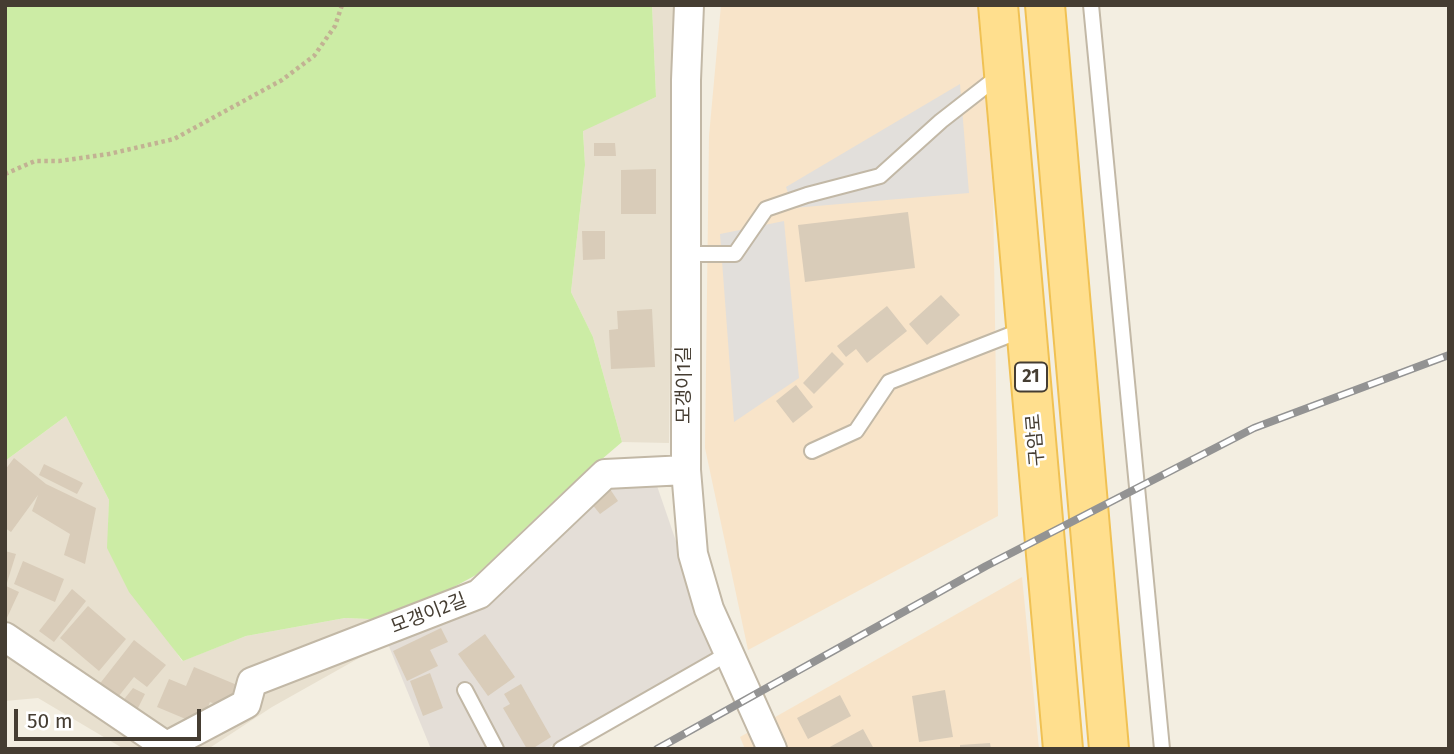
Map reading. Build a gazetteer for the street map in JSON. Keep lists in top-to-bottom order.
{
  "streets": {
    "main road": ["21", "구암로"],
    "street": ["모갱이1길", "모갱이2길"]
  },
  "crossings": [
    ["모갱이1길", "모갱이2길"]
  ],
  "scale_bar": "50 m"
}
